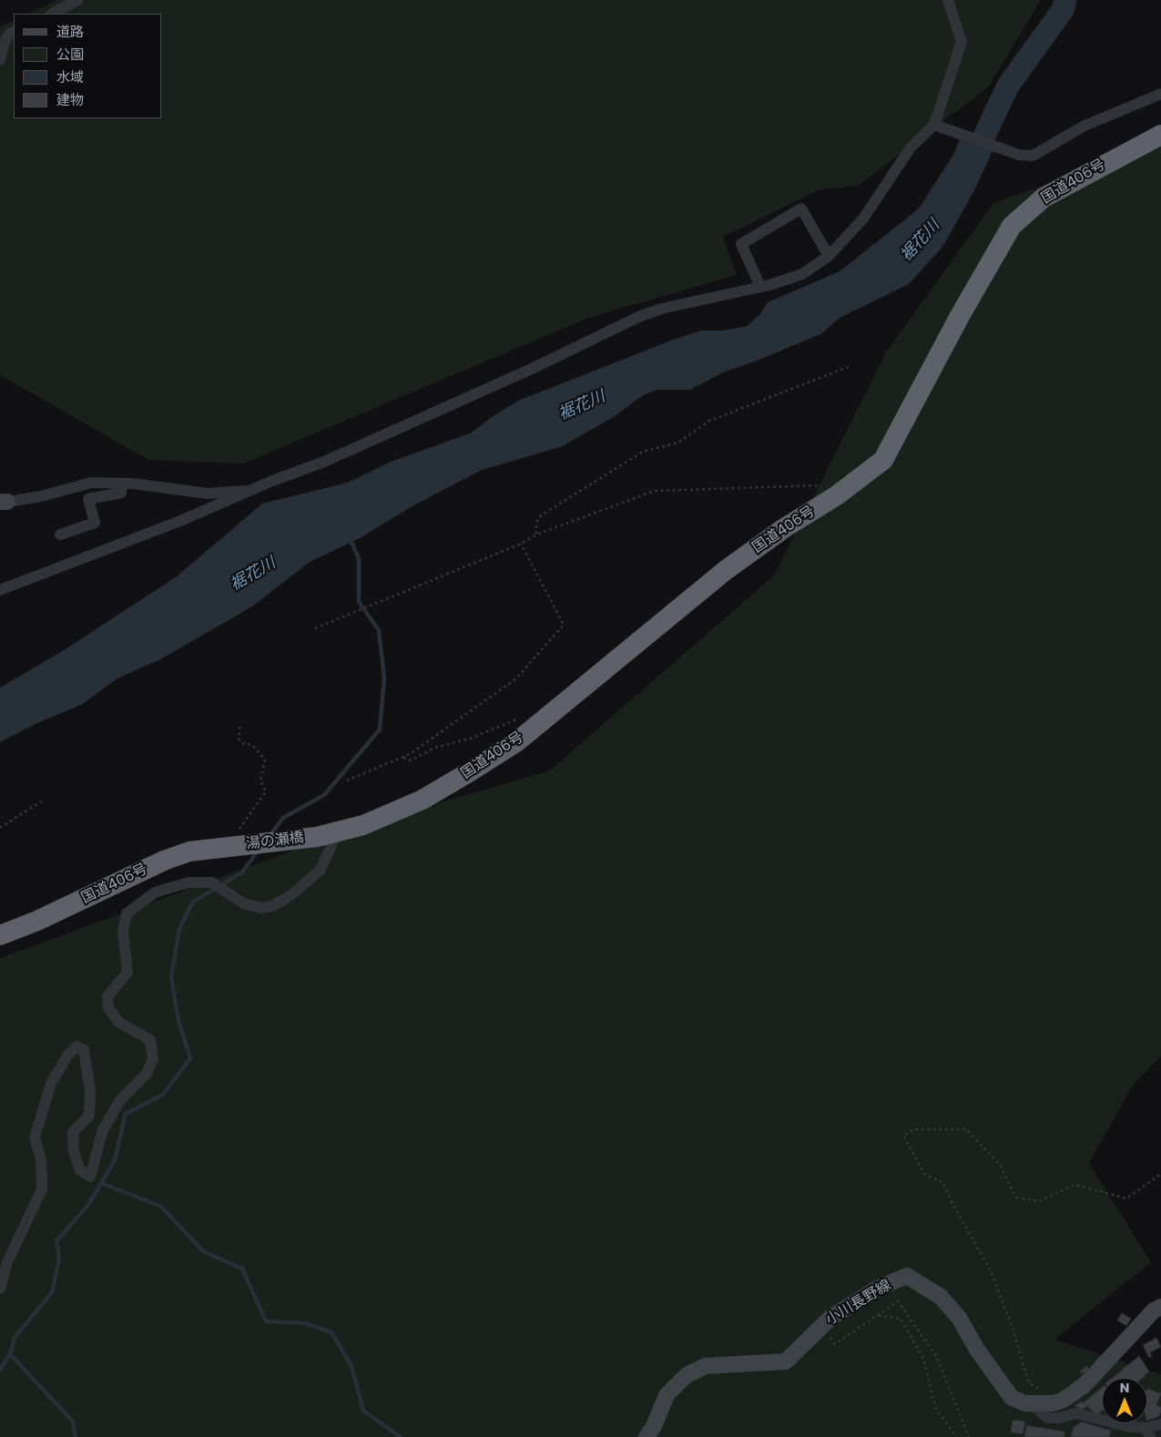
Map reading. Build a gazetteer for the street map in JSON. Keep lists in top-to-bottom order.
{
  "streets": {
    "highway": ["国道406号", "湯の瀬橋"],
    "main road": ["小川長野線"]
  },
  "crossings": [
    ["国道406号", "湯の瀬橋"]
  ],
  "water": ["裾花川"],
  "legend": [
    "道路",
    "公園",
    "水域",
    "建物"
  ],
  "north": "top"
}
